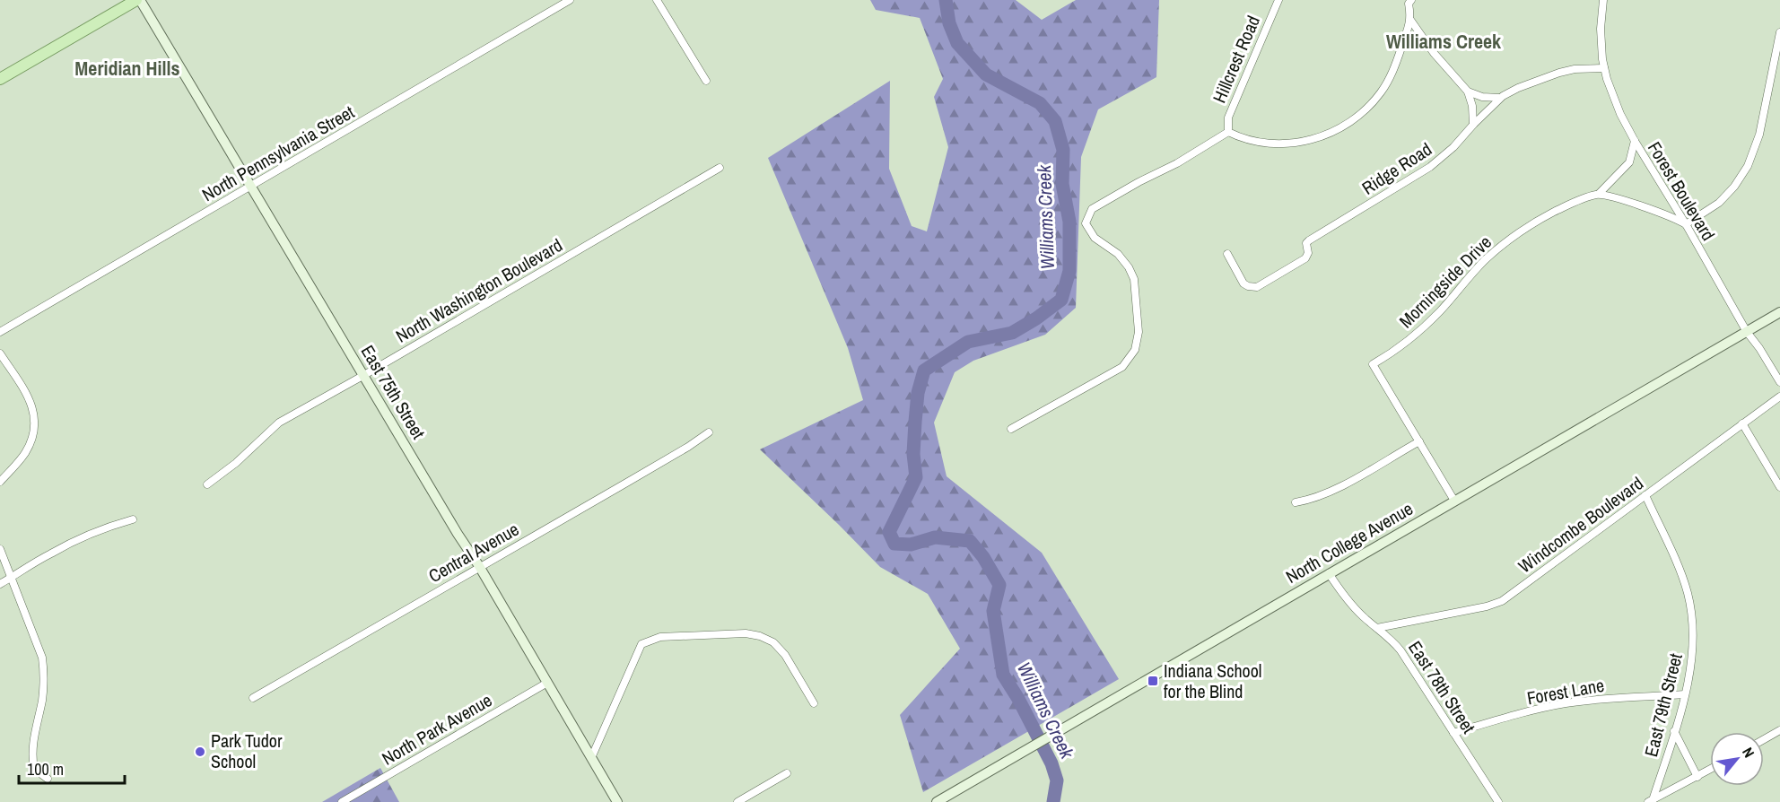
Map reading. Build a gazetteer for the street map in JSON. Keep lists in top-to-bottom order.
{
  "streets": {
    "main road": ["East 75th Street", "North College Avenue"],
    "street": [
      "Hillcrest Road",
      "North Pennsylvania Street",
      "Ridge Road",
      "Forest Boulevard",
      "Morningside Drive",
      "North Washington Boulevard",
      "Windcombe Boulevard",
      "Central Avenue",
      "East 78th Street",
      "Forest Lane",
      "East 79th Street",
      "North Park Avenue"
    ]
  },
  "crossings": [
    ["North Pennsylvania Street", "East 75th Street"],
    ["Ridge Road", "Forest Boulevard"],
    ["Forest Boulevard", "Morningside Drive"],
    ["Forest Boulevard", "North College Avenue"],
    ["North Washington Boulevard", "East 75th Street"],
    ["East 75th Street", "Central Avenue"],
    ["East 75th Street", "North Park Avenue"],
    ["Windcombe Boulevard", "East 78th Street"],
    ["Windcombe Boulevard", "East 79th Street"],
    ["North College Avenue", "East 78th Street"],
    ["East 78th Street", "Forest Lane"],
    ["Forest Lane", "East 79th Street"]
  ],
  "districts": ["Williams Creek", "Meridian Hills"],
  "water": ["Williams Creek"],
  "places": {
    "transit": ["Indiana School for the Blind"],
    "other": ["Park Tudor School"]
  },
  "scale_bar": "100 m",
  "north": "top right"
}
